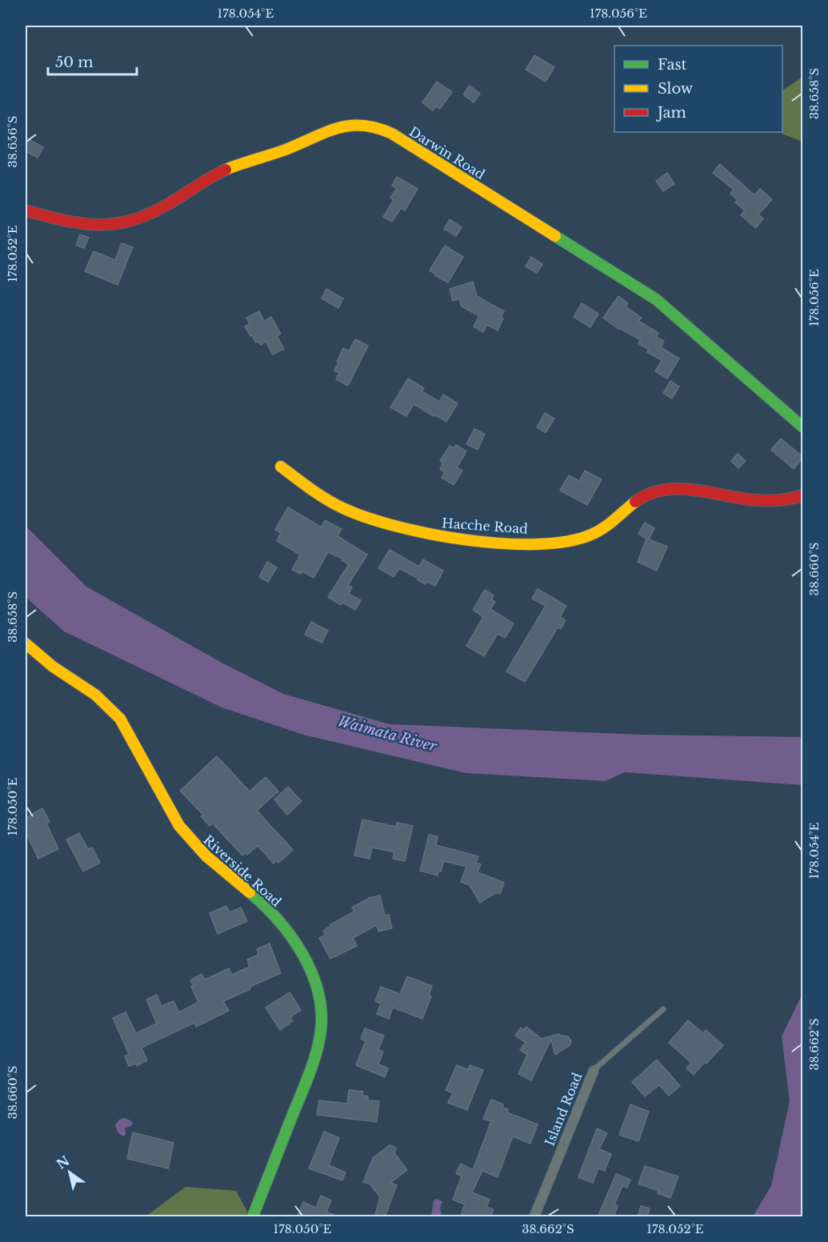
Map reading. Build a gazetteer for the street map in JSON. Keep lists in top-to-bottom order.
{
  "streets": {
    "street": [
      "Darwin Road",
      "Hacche Road",
      "Riverside Road",
      "Island Road"
    ]
  },
  "water": ["Waimata River"],
  "legend": ["Fast", "Slow", "Jam"],
  "scale_bar": "50 m",
  "north": "top left",
  "coordinates": [
    "178.054°E",
    "178.056°E",
    "38.658°S",
    "38.656°S",
    "178.052°E",
    "38.660°S",
    "178.050°E",
    "38.662°S"
  ]
}
